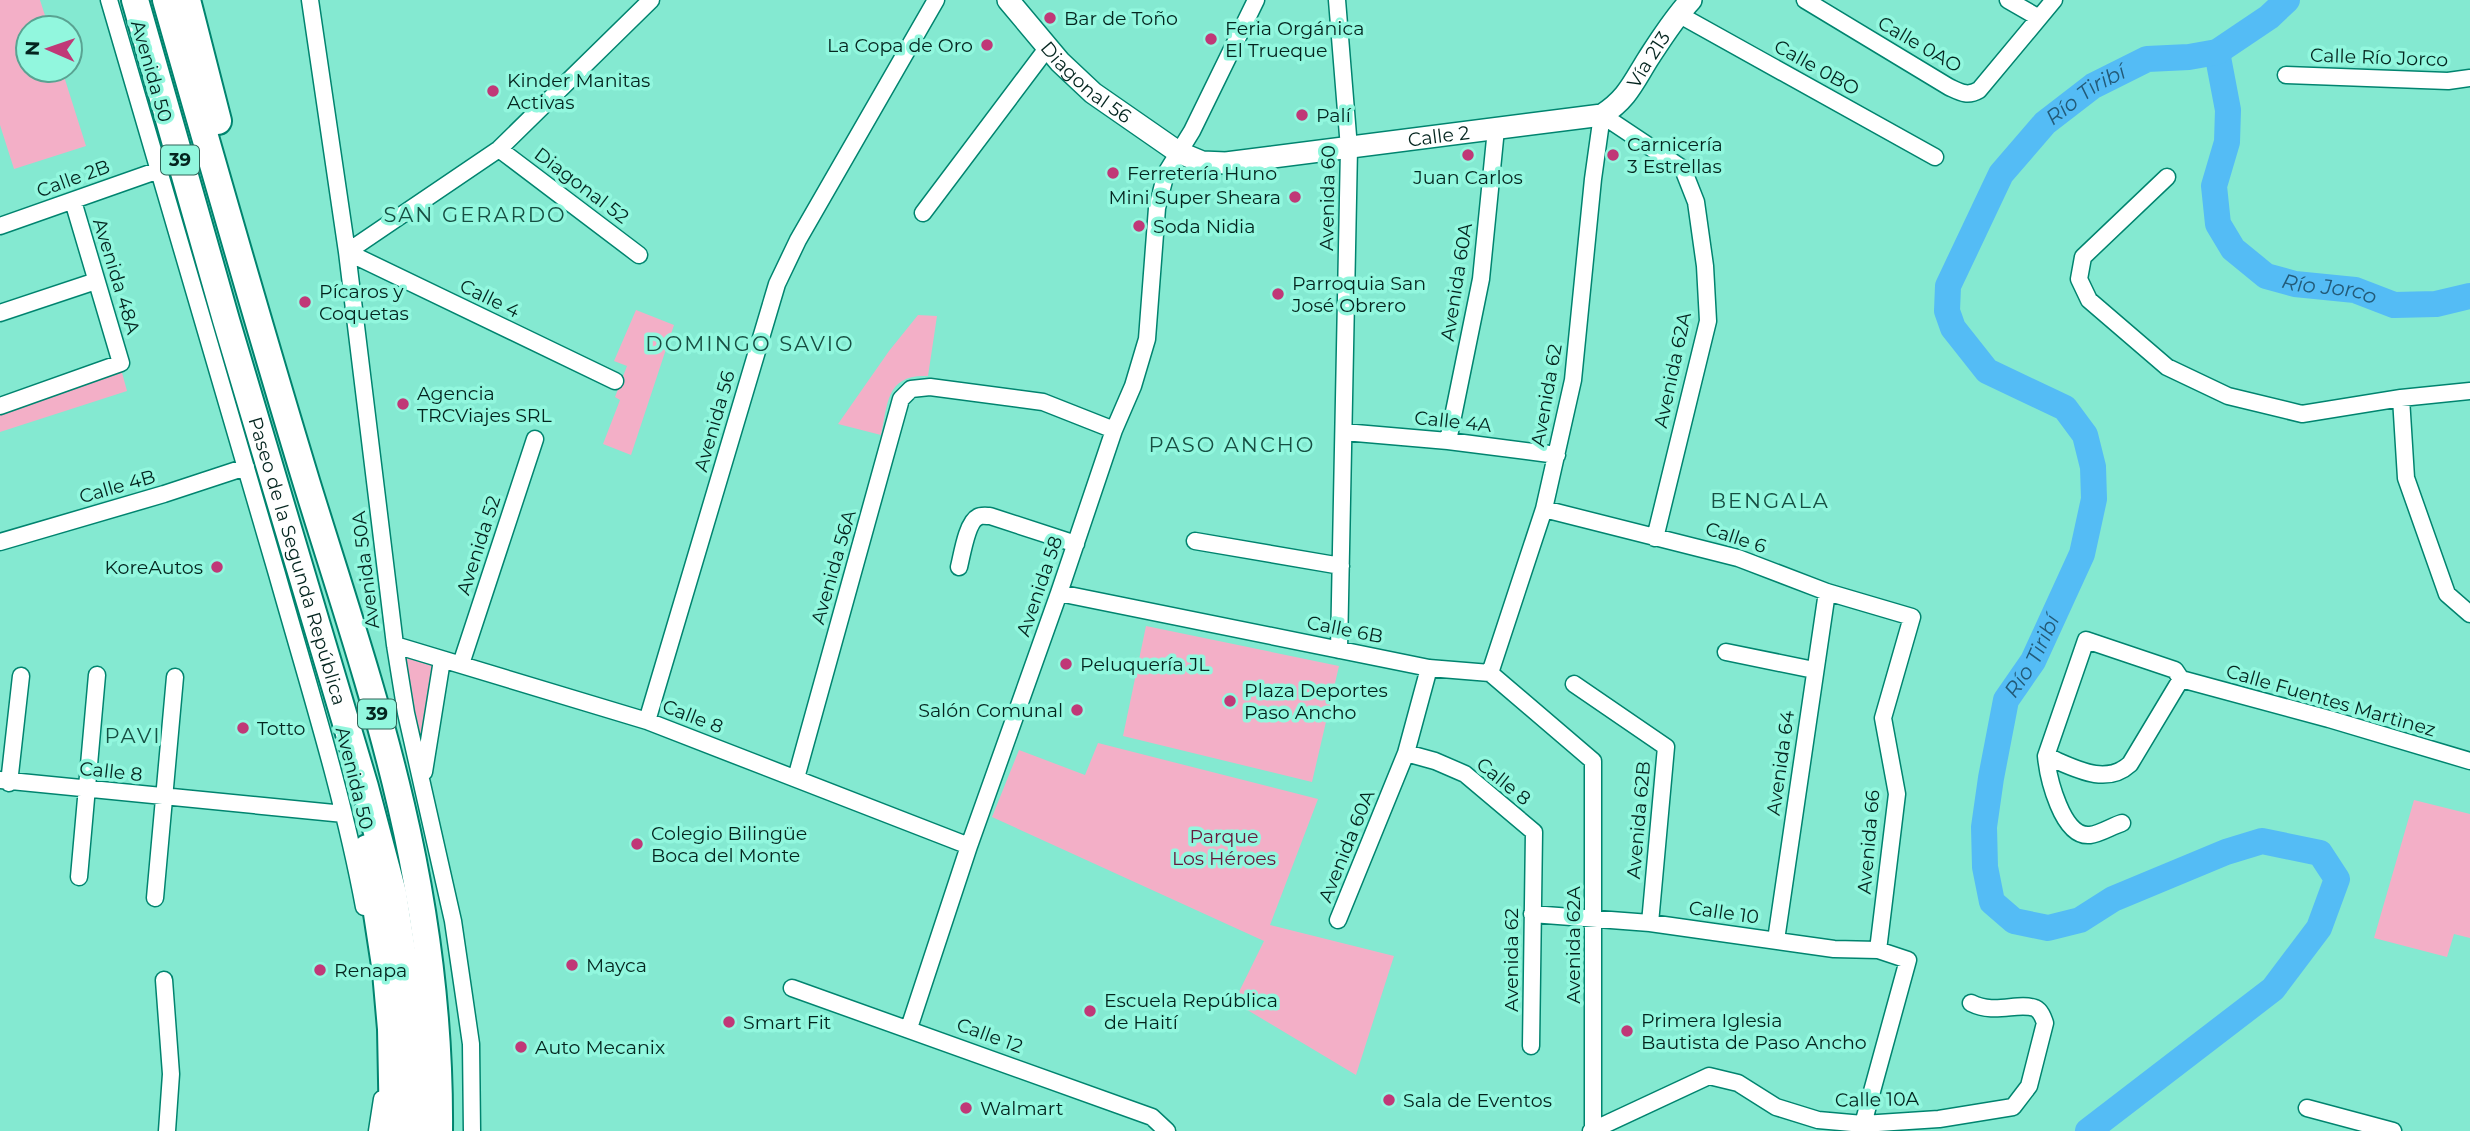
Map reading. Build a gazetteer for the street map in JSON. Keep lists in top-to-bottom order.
{
  "streets": {
    "highway": ["39", "Paseo de la Segunda República"],
    "main road": ["Vía 213", "Diagonal 56", "Calle 2"],
    "street": [
      "Calle 0AO",
      "Calle Río Jorco",
      "Calle 0BO",
      "Avenida 50",
      "Calle 2B",
      "Diagonal 52",
      "Avenida 60",
      "Avenida 48A",
      "Avenida 60A",
      "Calle 4",
      "Avenida 62A",
      "Avenida 62",
      "Avenida 56",
      "Calle 4A",
      "Calle 4B",
      "Calle 6",
      "Avenida 52",
      "Avenida 56A",
      "Avenida 50A",
      "Avenida 58",
      "Calle 6B",
      "Calle Fuentes Martìnez",
      "Calle 8",
      "Avenida 64",
      "Avenida 62B",
      "Avenida 66",
      "Calle 10",
      "Calle 12",
      "Calle 10A"
    ]
  },
  "crossings": [
    ["Vía 213", "Calle 0BO"],
    ["Vía 213", "Calle 2"],
    ["Vía 213", "Avenida 62A"],
    ["Vía 213", "Avenida 62"],
    ["Avenida 50", "Calle 2B"],
    ["Avenida 50", "Calle 4B"],
    ["Avenida 50", "Calle 8"],
    ["Diagonal 56", "Calle 2"],
    ["Diagonal 56", "Avenida 58"],
    ["Calle 2", "Avenida 60"],
    ["Calle 2", "Avenida 60A"],
    ["Calle 2", "Avenida 62A"],
    ["Calle 2", "Avenida 62"],
    ["Calle 2", "Avenida 58"],
    ["Calle 2B", "Avenida 48A"],
    ["Avenida 60", "Calle 4A"],
    ["Avenida 60", "Calle 6B"],
    ["Avenida 60A", "Calle 4A"],
    ["Avenida 60A", "Calle 6B"],
    ["Avenida 60A", "Calle 8"],
    ["Calle 4", "Avenida 50A"],
    ["Avenida 62A", "Avenida 62"],
    ["Avenida 62A", "Calle 6"],
    ["Avenida 62A", "Calle 6B"],
    ["Avenida 62A", "Calle 10"],
    ["Avenida 62A", "Calle 10A"],
    ["Avenida 62", "Calle 4A"],
    ["Avenida 62", "Calle 6"],
    ["Avenida 62", "Calle 6B"],
    ["Avenida 62", "Calle 8"],
    ["Avenida 62", "Calle 10"],
    ["Avenida 56", "Calle 8"],
    ["Calle 6", "Avenida 64"],
    ["Calle 6", "Avenida 66"],
    ["Avenida 52", "Calle 8"],
    ["Avenida 56A", "Avenida 58"],
    ["Avenida 56A", "Calle 8"],
    ["Avenida 50A", "Calle 8"],
    ["Avenida 58", "Calle 6B"],
    ["Avenida 58", "Calle 8"],
    ["Avenida 58", "Calle 12"],
    ["Avenida 64", "Calle 10"],
    ["Avenida 62B", "Calle 10"],
    ["Avenida 66", "Calle 10"],
    ["Calle 10", "Calle 10A"]
  ],
  "districts": [
    "SAN GERARDO",
    "DOMINGO SAVIO",
    "PASO ANCHO",
    "BENGALA",
    "PAVI"
  ],
  "water": ["Río Tiribí", "Río Jorco"],
  "parks": ["Parque Los Héroes"],
  "places": [
    "Bar de Toño",
    "Feria Orgánica El Trueque",
    "La Copa de Oro",
    "Kinder Manitas Activas",
    "Palí",
    "Juan Carlos",
    "Carnicería 3 Estrellas",
    "Ferretería Huno",
    "Mini Super Sheara",
    "Soda Nidia",
    "Parroquia San José Obrero",
    "Pícaros y Coquetas",
    "Agencia TRCViajes SRL",
    "KoreAutos",
    "Peluquería JL",
    "Plaza Deportes Paso Ancho",
    "Salón Comunal",
    "Totto",
    "Colegio Bilingüe Boca del Monte",
    "Mayca",
    "Renapa",
    "Escuela República de Haití",
    "Smart Fit",
    "Primera Iglesia Bautista de Paso Ancho",
    "Auto Mecanix",
    "Sala de Eventos",
    "Walmart"
  ],
  "north": "left"
}
